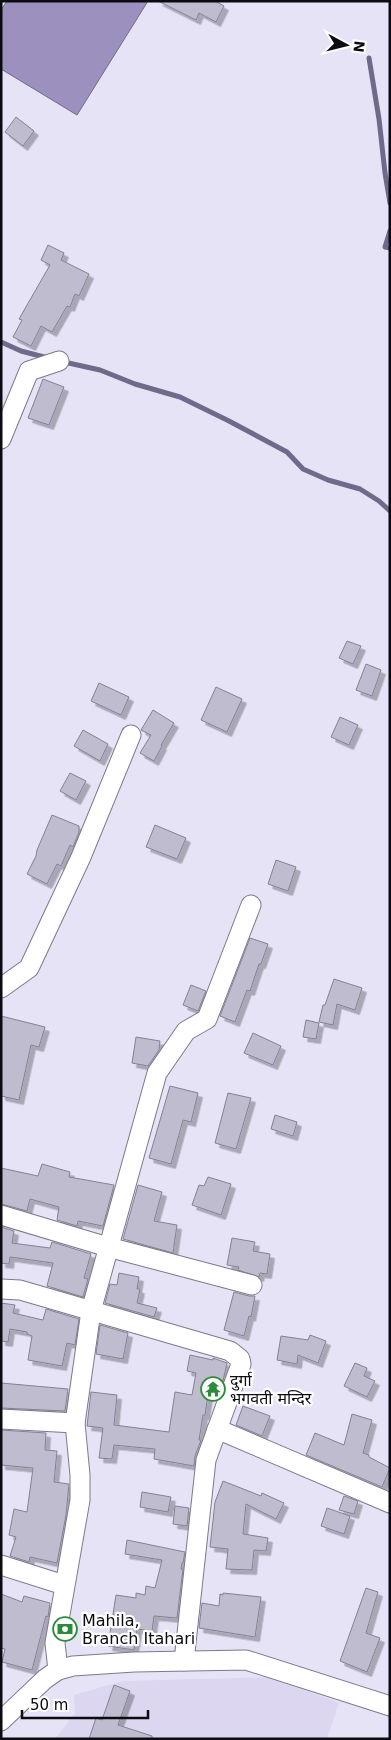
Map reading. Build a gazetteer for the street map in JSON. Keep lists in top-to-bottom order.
{
  "places": {
    "temple": ["दुर्गा भगवती मन्दिर"],
    "bank": ["Mahila, Branch Itahari"]
  },
  "scale_bar": "50 m",
  "north": "right"
}
